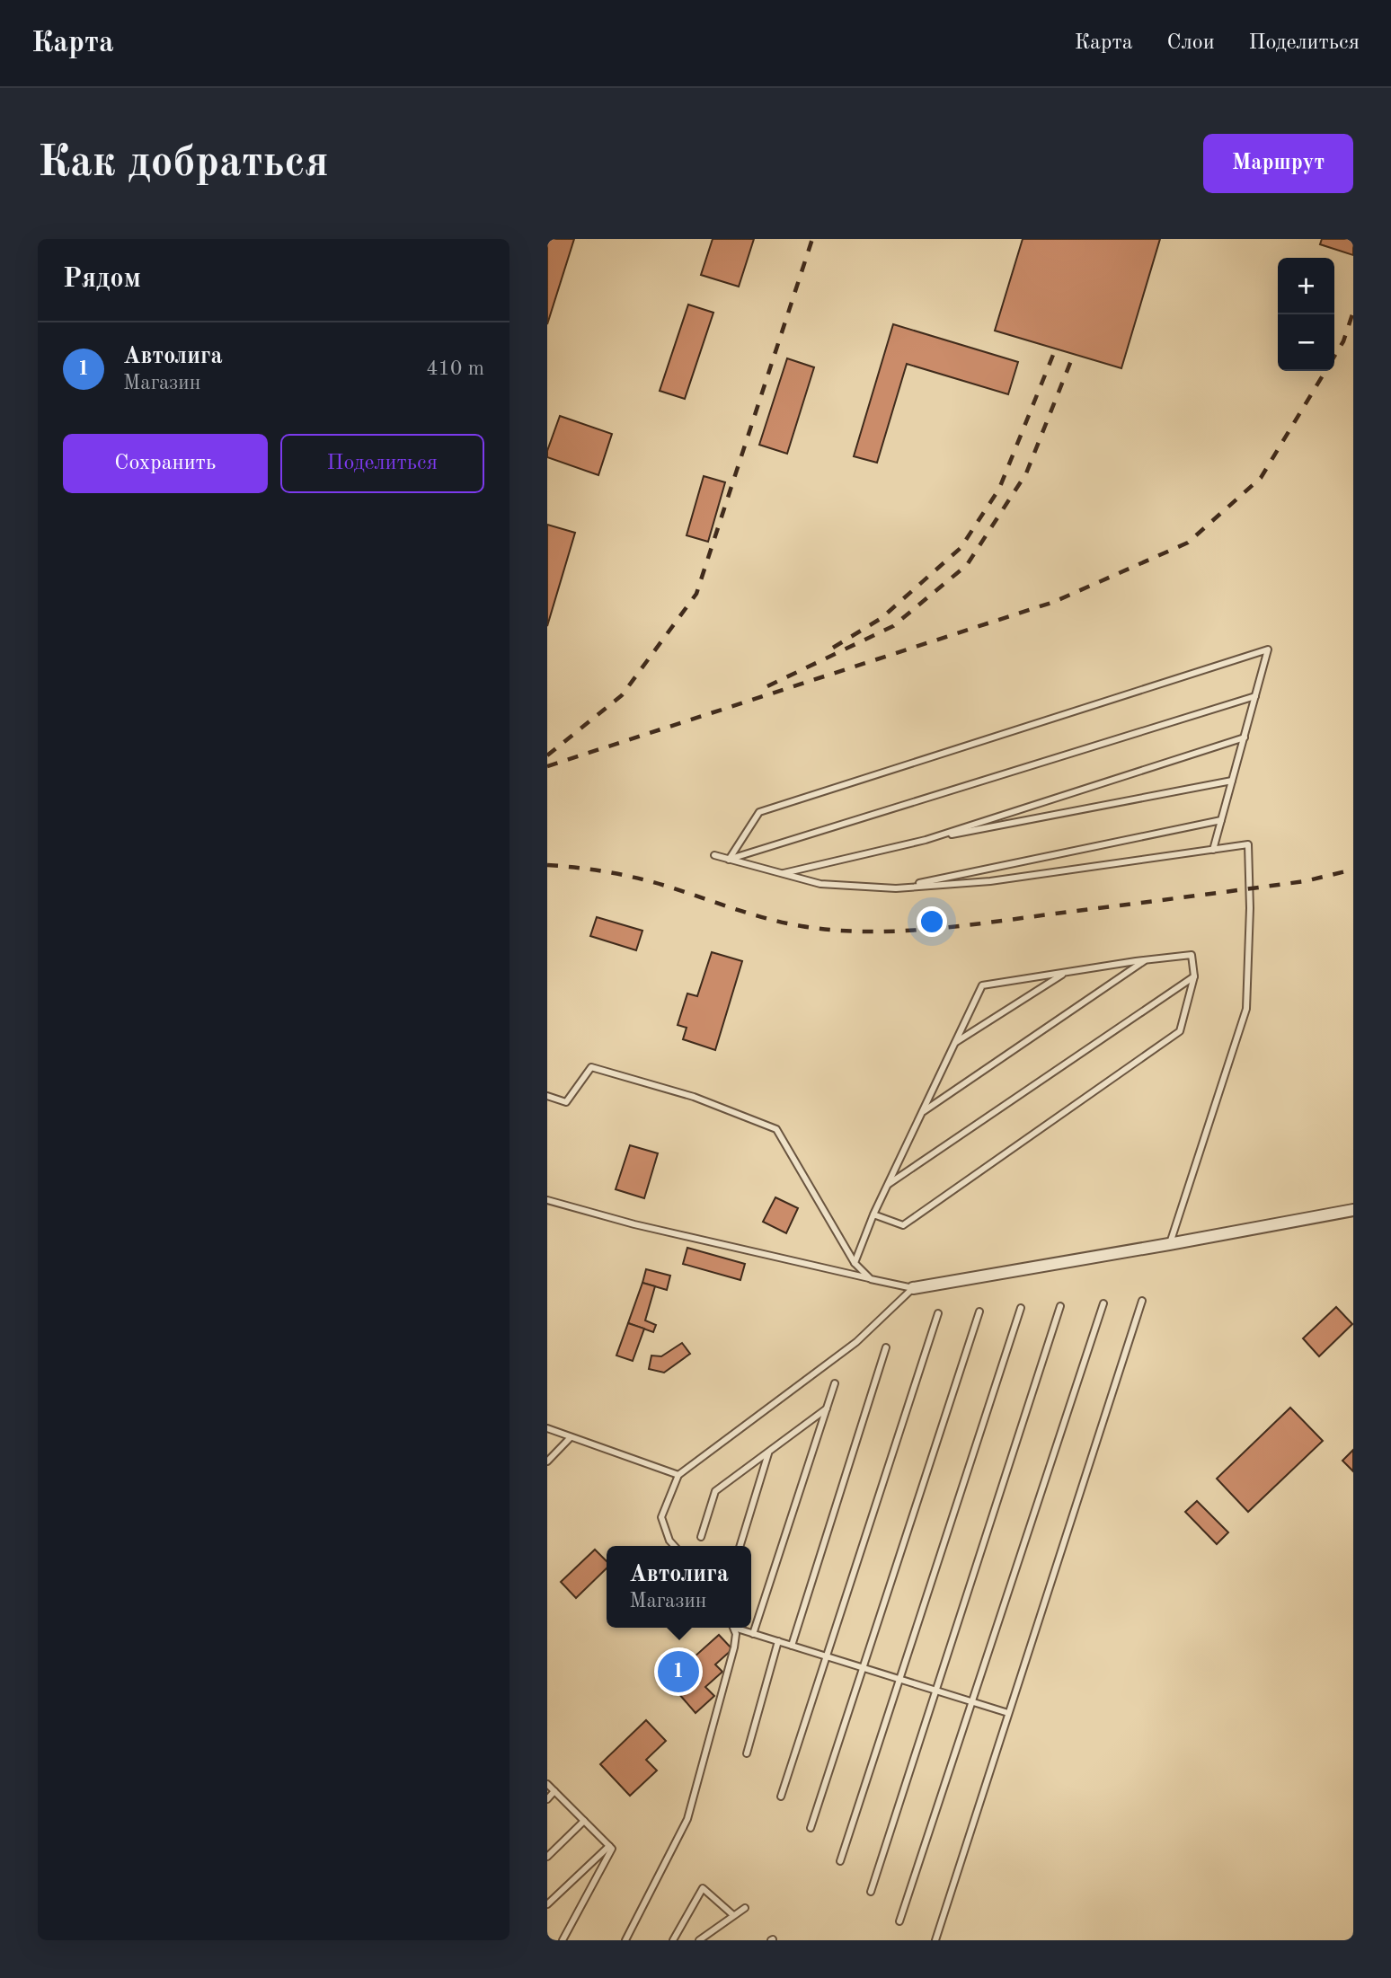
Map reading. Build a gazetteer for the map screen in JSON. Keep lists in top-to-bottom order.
{
  "page": {
    "header": "Карта",
    "nav": ["Карта", "Слои", "Поделиться"],
    "buttons": [
      "Маршрут",
      ["Сохранить", "Поделиться"]
    ],
    "title": "Как добраться",
    "heading": "Рядом",
    "map_buttons": ["+", "−"],
    "list": [
      {
        "mark": "1",
        "name": "Автолига",
        "note": "Магазин",
        "value": "410 m"
      }
    ],
    "popup": ["Автолига", "Магазин"],
    "pins": "1"
  }
}
